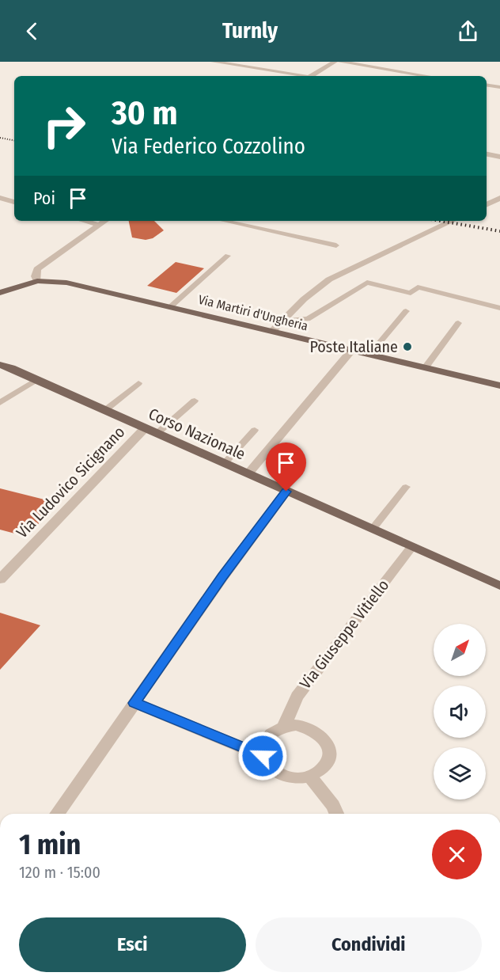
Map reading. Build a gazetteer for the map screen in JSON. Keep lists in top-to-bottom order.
{
  "streets": {
    "main road": ["Via Martiri d'Ungheria", "Corso Nazionale"],
    "street": ["Via Ludovico Sicignano", "Via Giuseppe Vitiello"]
  },
  "crossings": [
    ["Corso Nazionale", "Via Ludovico Sicignano"],
    ["Corso Nazionale", "Via Giuseppe Vitiello"]
  ],
  "places": ["Poste Italiane"],
  "north": "top right",
  "page": {
    "header": "Turnly",
    "turn": ["30 m", "Via Federico Cozzolino"],
    "then": "Poi",
    "heading": ["1 min", "120 m · 15:00"],
    "buttons": ["Esci", "Condividi"]
  }
}
